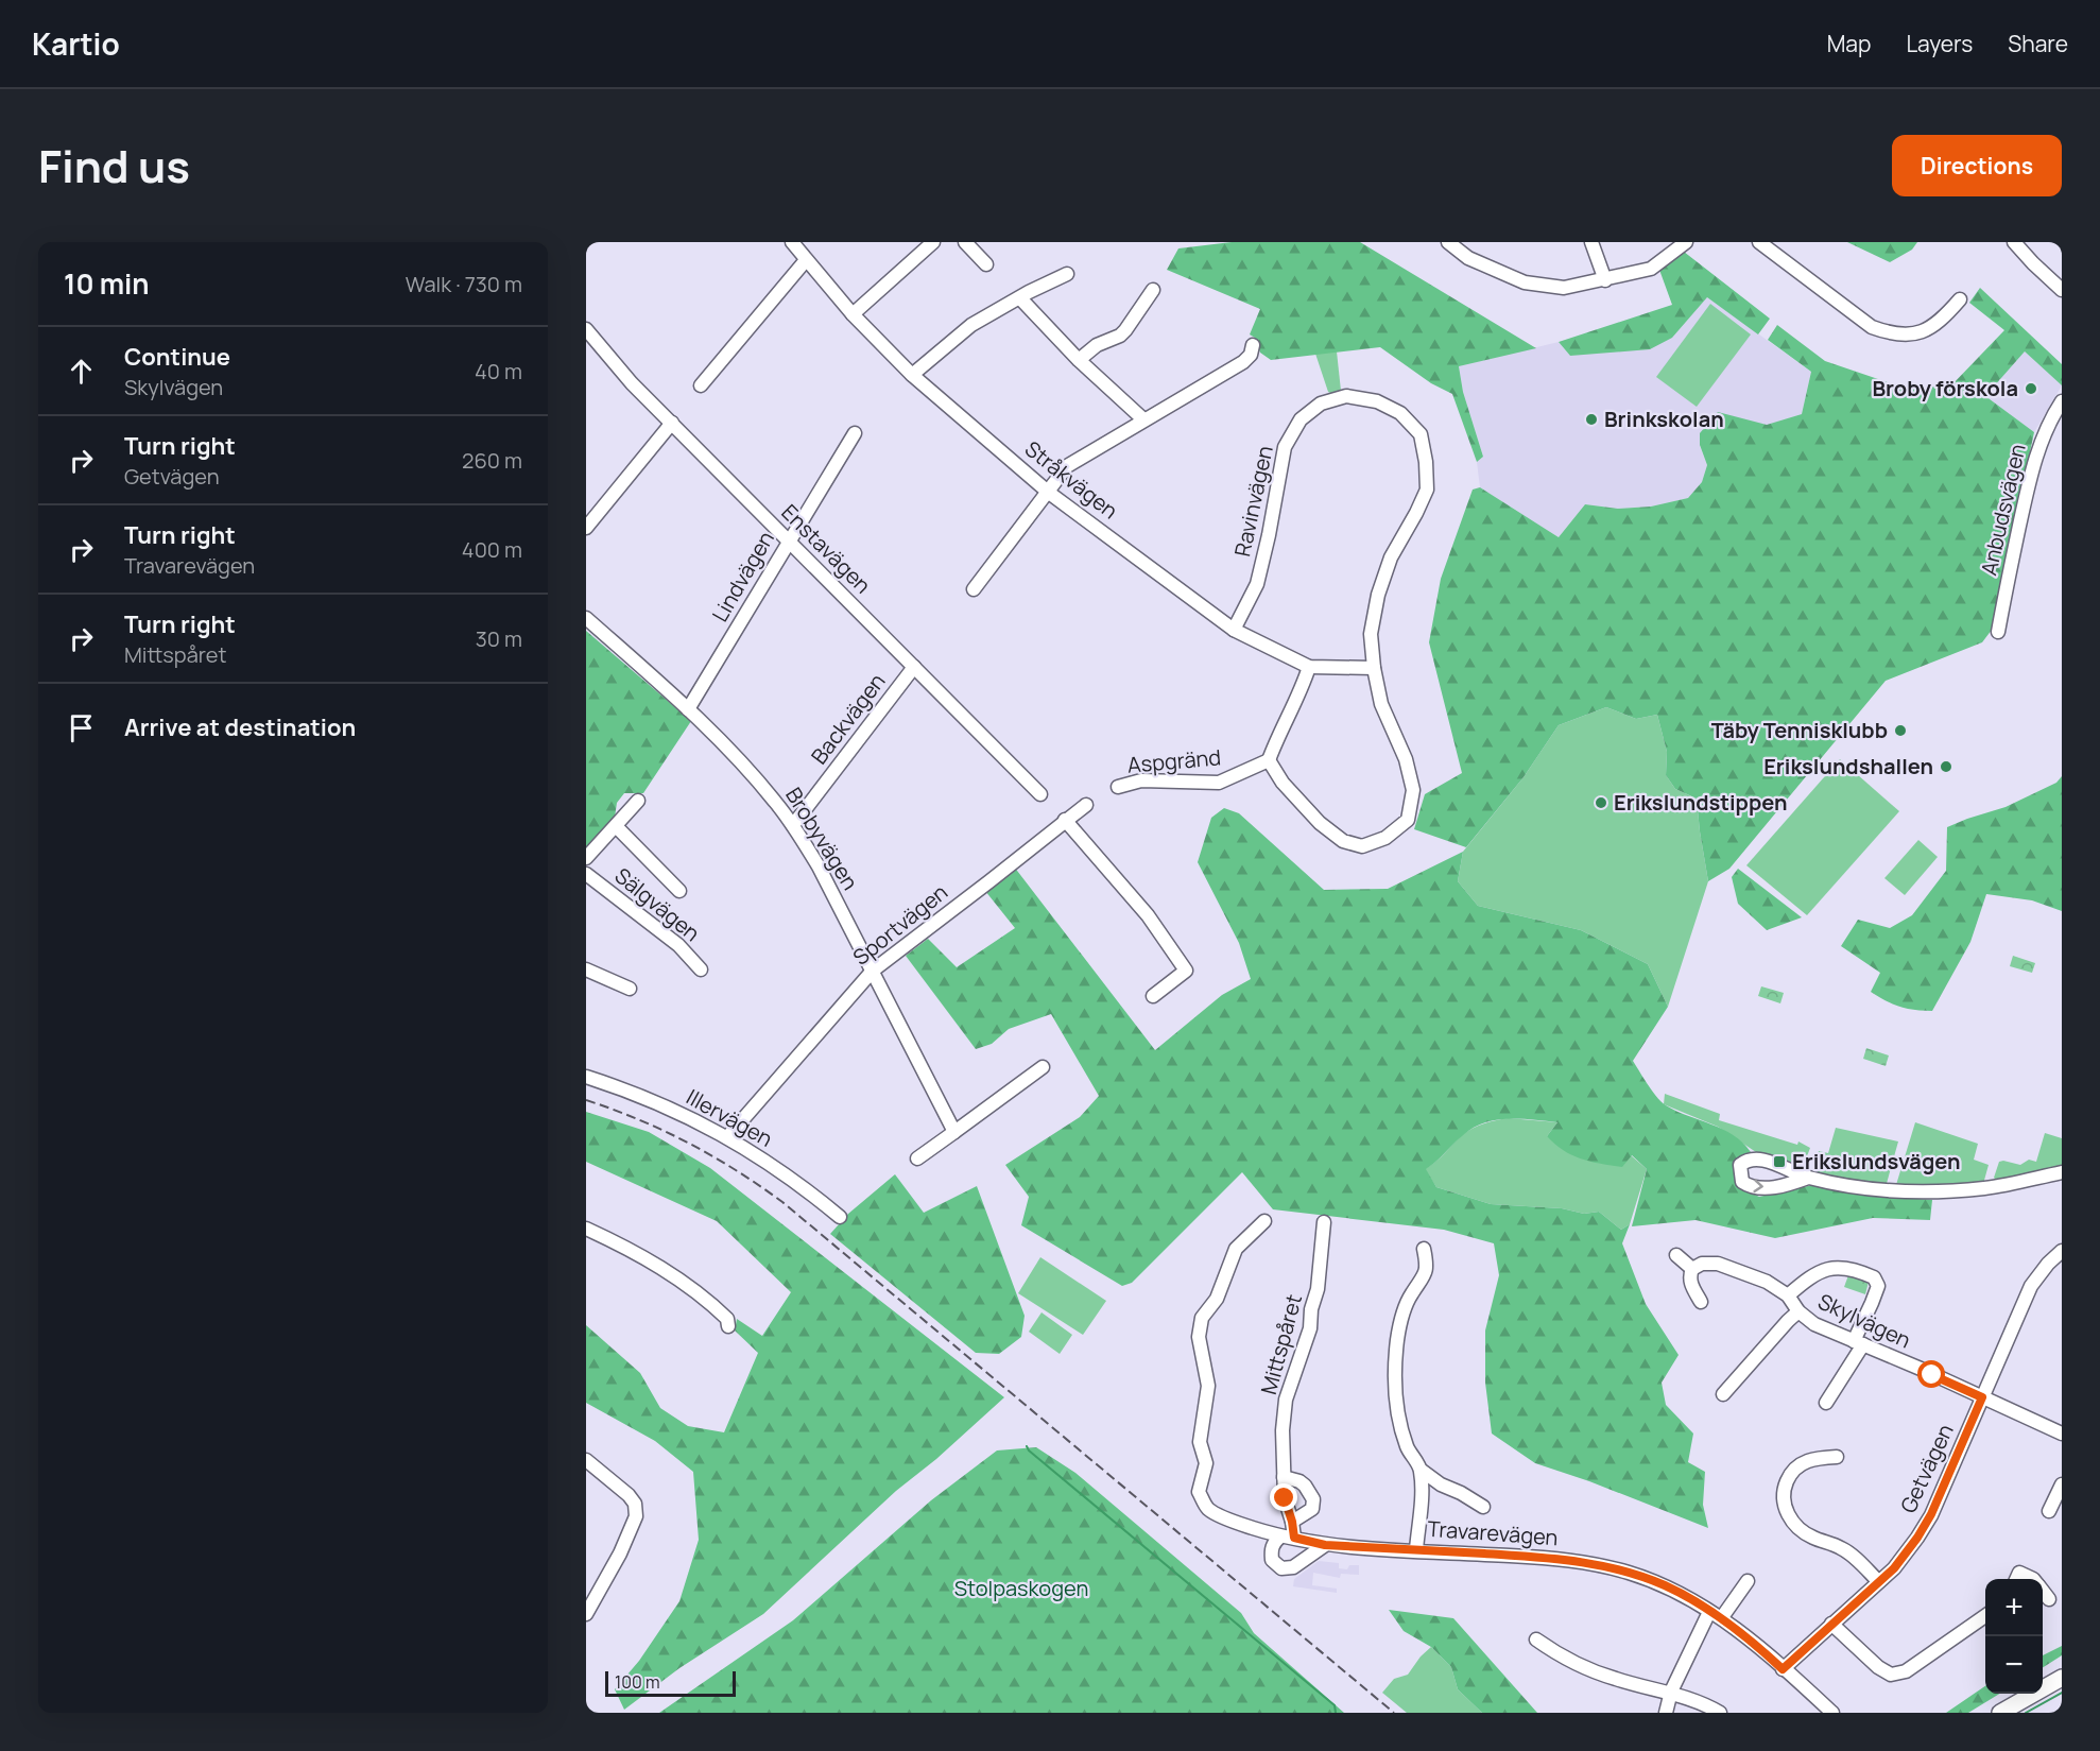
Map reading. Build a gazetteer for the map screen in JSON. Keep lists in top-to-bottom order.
{
  "streets": {
    "street": [
      "Stråkvägen",
      "Ravinvägen",
      "Anbudsvägen",
      "Enstavägen",
      "Lindvägen",
      "Backvägen",
      "Aspgränd",
      "Brobyvägen",
      "Sälgvägen",
      "Sportvägen",
      "Illervägen",
      "Skylvägen",
      "Mittspåret",
      "Getvägen",
      "Travarevägen"
    ]
  },
  "crossings": [
    ["Stråkvägen", "Ravinvägen"],
    ["Ravinvägen", "Aspgränd"],
    ["Enstavägen", "Lindvägen"],
    ["Enstavägen", "Backvägen"],
    ["Lindvägen", "Brobyvägen"],
    ["Backvägen", "Brobyvägen"],
    ["Brobyvägen", "Sportvägen"],
    ["Sportvägen", "Illervägen"],
    ["Skylvägen", "Getvägen"],
    ["Mittspåret", "Travarevägen"],
    ["Getvägen", "Travarevägen"]
  ],
  "parks": ["Stolpaskogen"],
  "places": {
    "other": [
      "Broby förskola",
      "Brinkskolan",
      "Täby Tennisklubb",
      "Erikslundshallen",
      "Erikslundstippen"
    ],
    "transit": ["Erikslundsvägen"]
  },
  "scale_bar": "100 m",
  "page": {
    "header": "Kartio",
    "nav": ["Map", "Layers", "Share"],
    "title": "Find us",
    "buttons": "Directions",
    "heading": ["10 min", "Walk · 730 m"],
    "list": [
      ["Continue", "Skylvägen", "40 m"],
      ["Turn right", "Getvägen", "260 m"],
      ["Turn right", "Travarevägen", "400 m"],
      ["Turn right", "Mittspåret", "30 m"],
      "Arrive at destination"
    ],
    "map_buttons": ["+", "−"],
    "scale": "100 m"
  }
}
